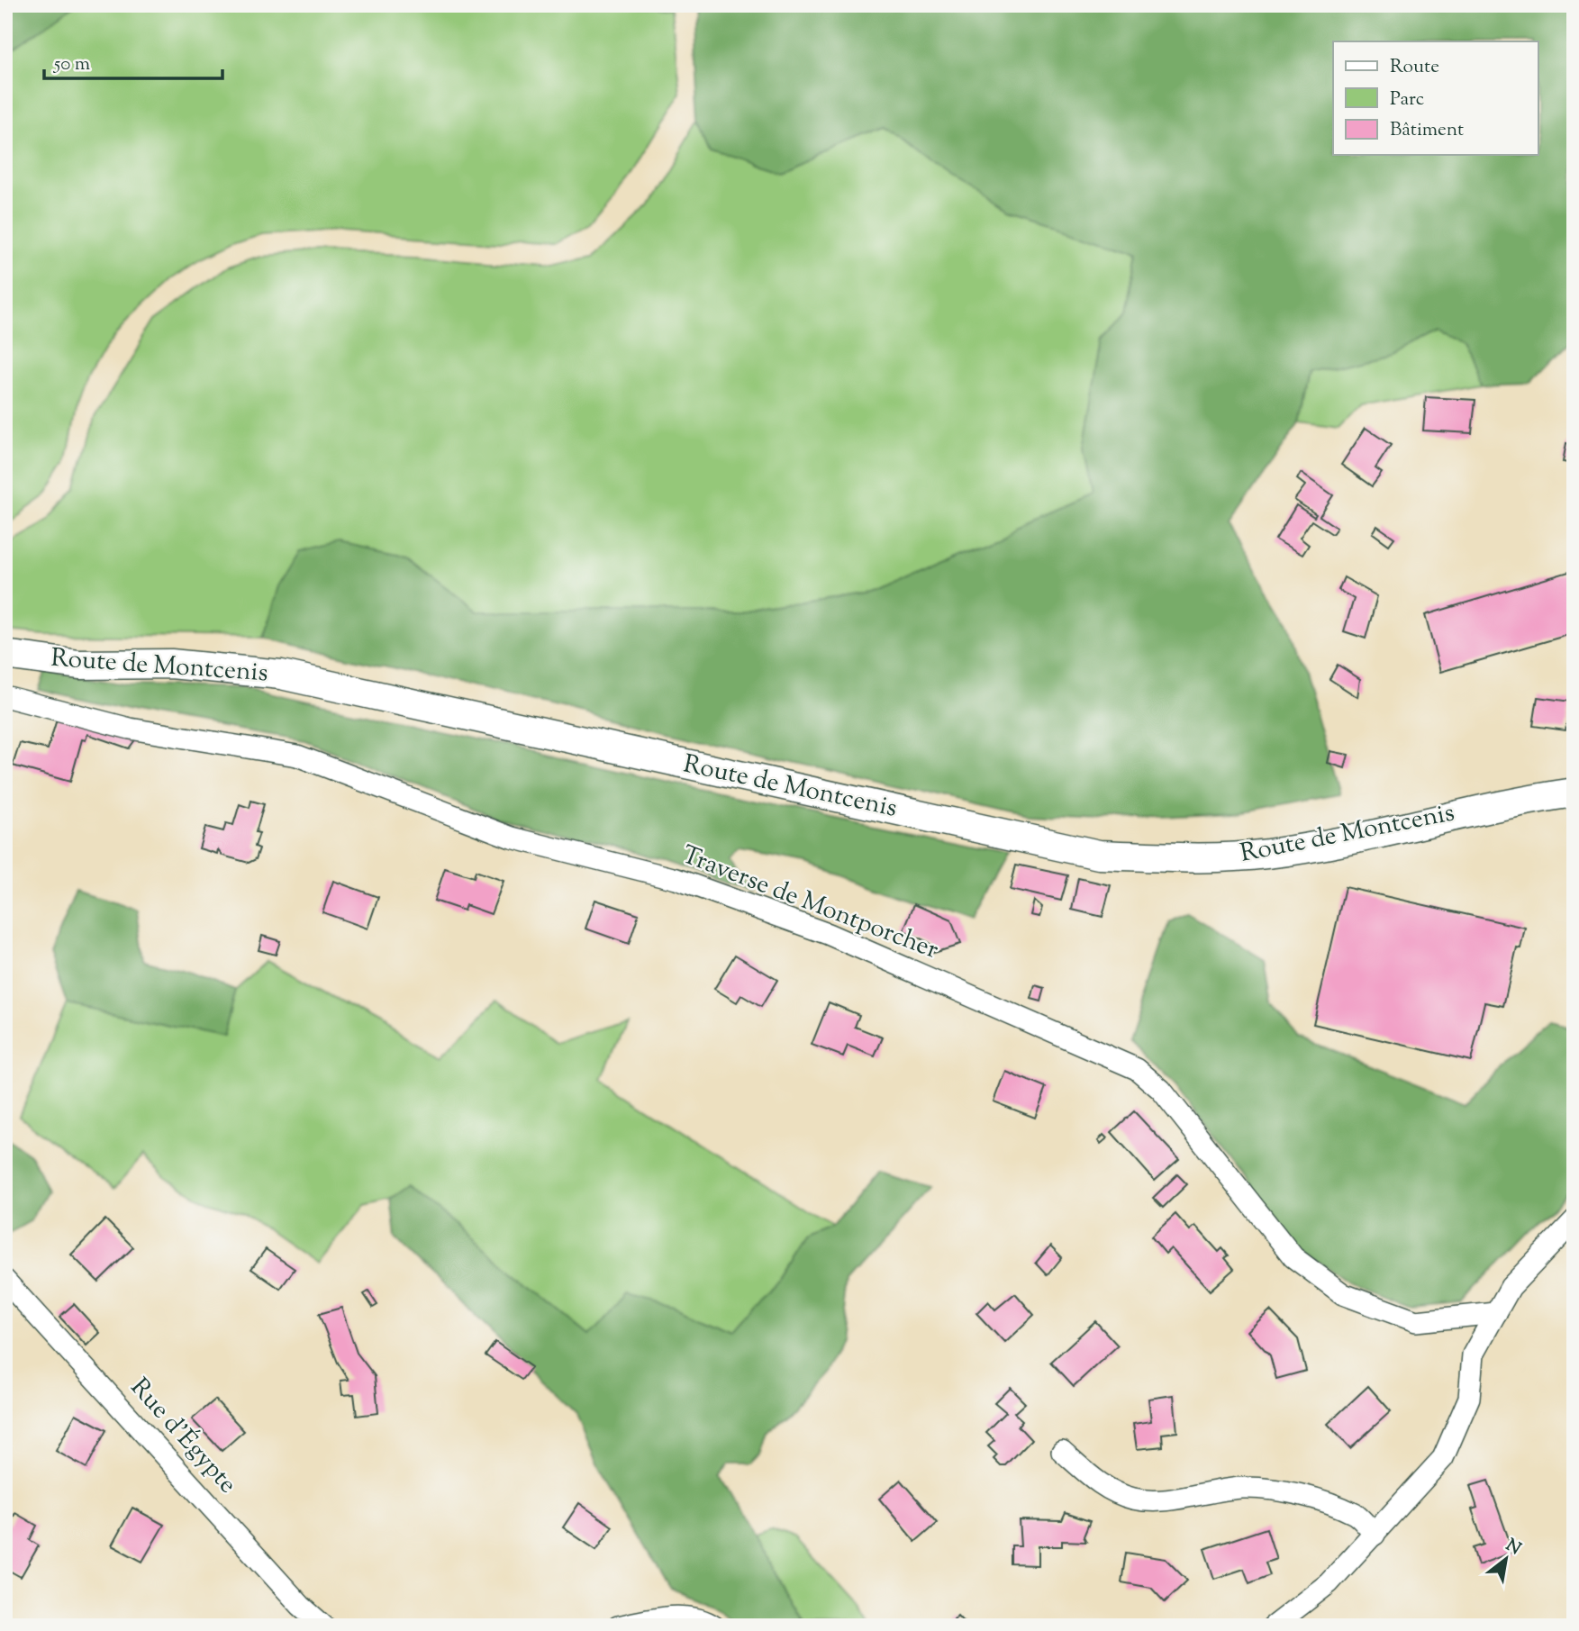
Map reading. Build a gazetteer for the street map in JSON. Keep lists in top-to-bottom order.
{
  "streets": {
    "main road": ["Route de Montcenis"],
    "street": ["Traverse de Montporcher", "Rue d'Égypte"]
  },
  "legend": ["Route", "Parc", "Bâtiment"],
  "scale_bar": "50 m",
  "north": "top right"
}
